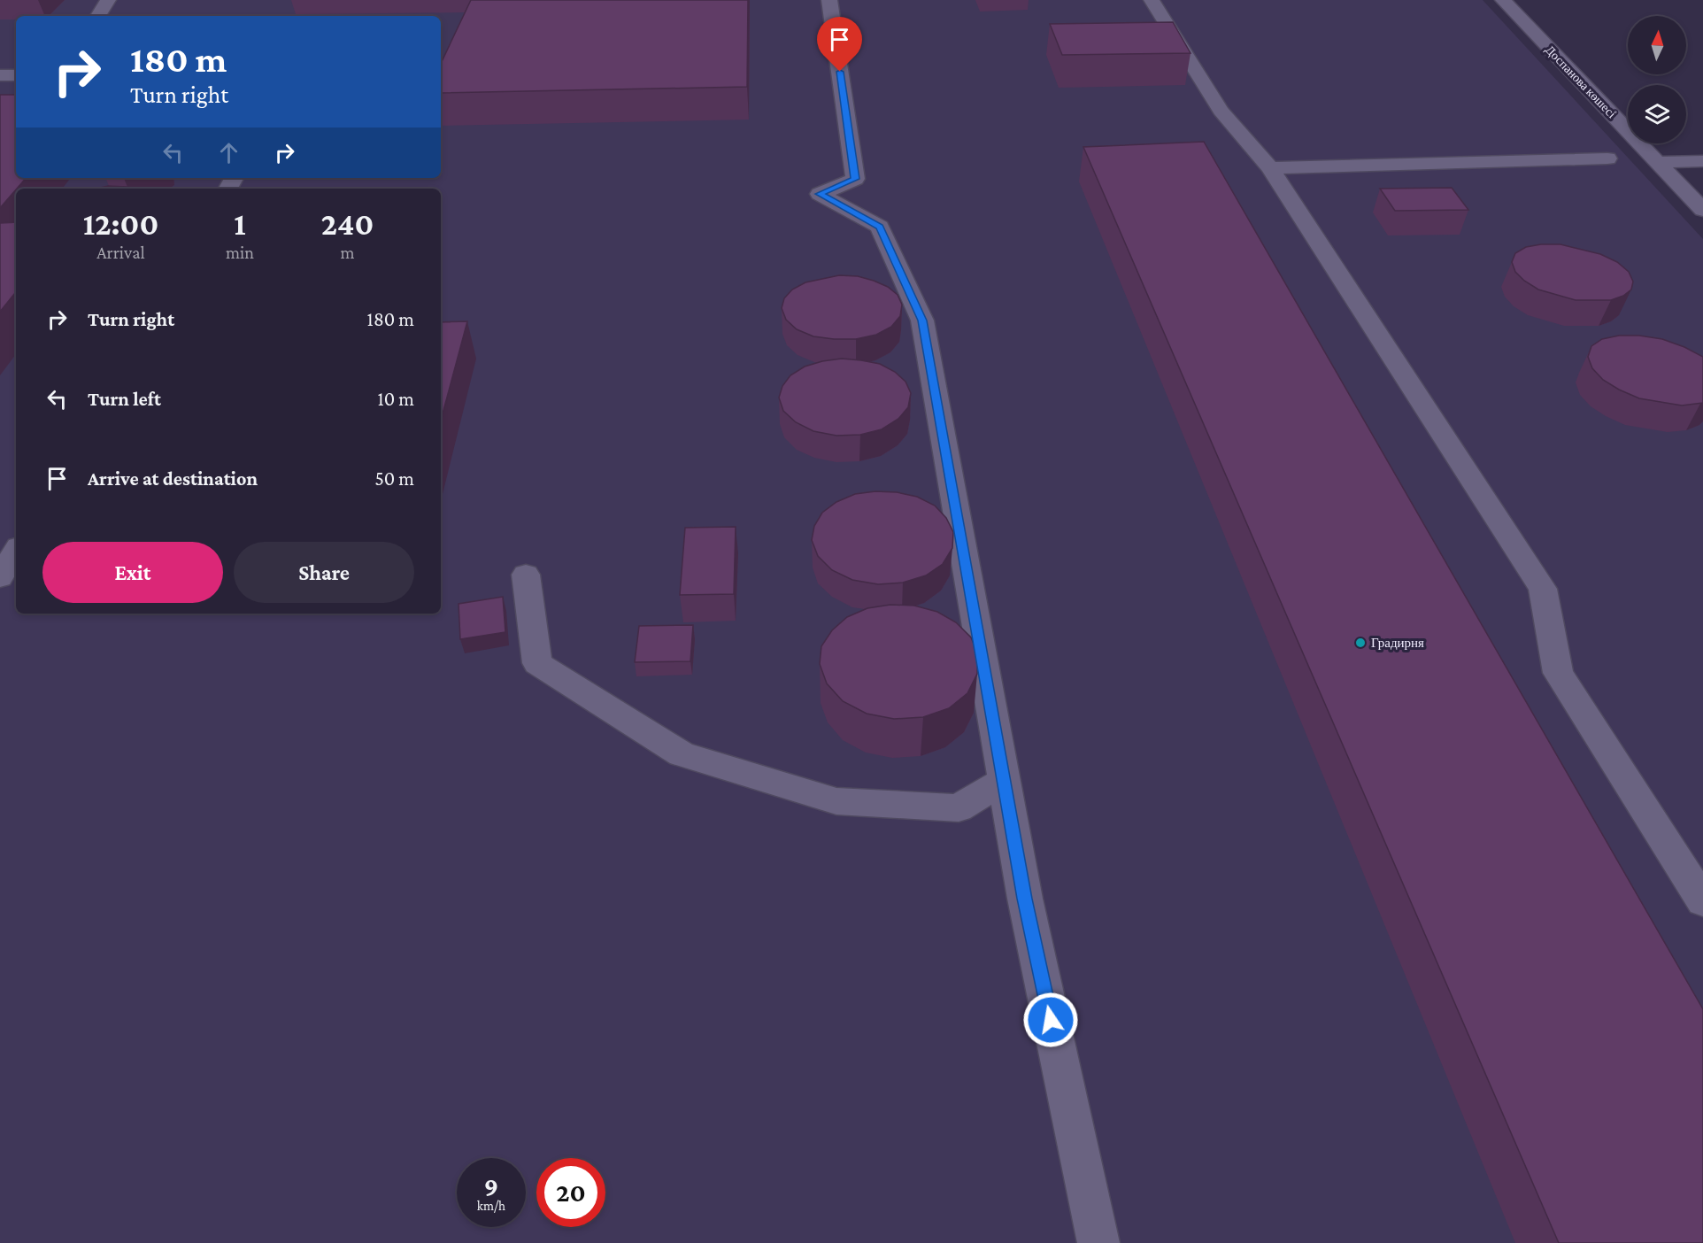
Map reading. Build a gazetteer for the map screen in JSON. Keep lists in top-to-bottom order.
{
  "streets": {
    "street": ["Доспанова көшесі"]
  },
  "places": ["Градирня"],
  "north": "top",
  "page": {
    "turn": ["180 m", "Turn right"],
    "eta": [
      "12:00",
      "Arrival",
      "1",
      "min",
      "240",
      "m"
    ],
    "list": [
      {
        "name": "Turn right",
        "value": "180 m"
      },
      {
        "name": "Turn left",
        "value": "10 m"
      },
      {
        "name": "Arrive at destination",
        "value": "50 m"
      }
    ],
    "buttons": ["Exit", "Share"],
    "speed": "9 km/h",
    "limit": "20"
  }
}
